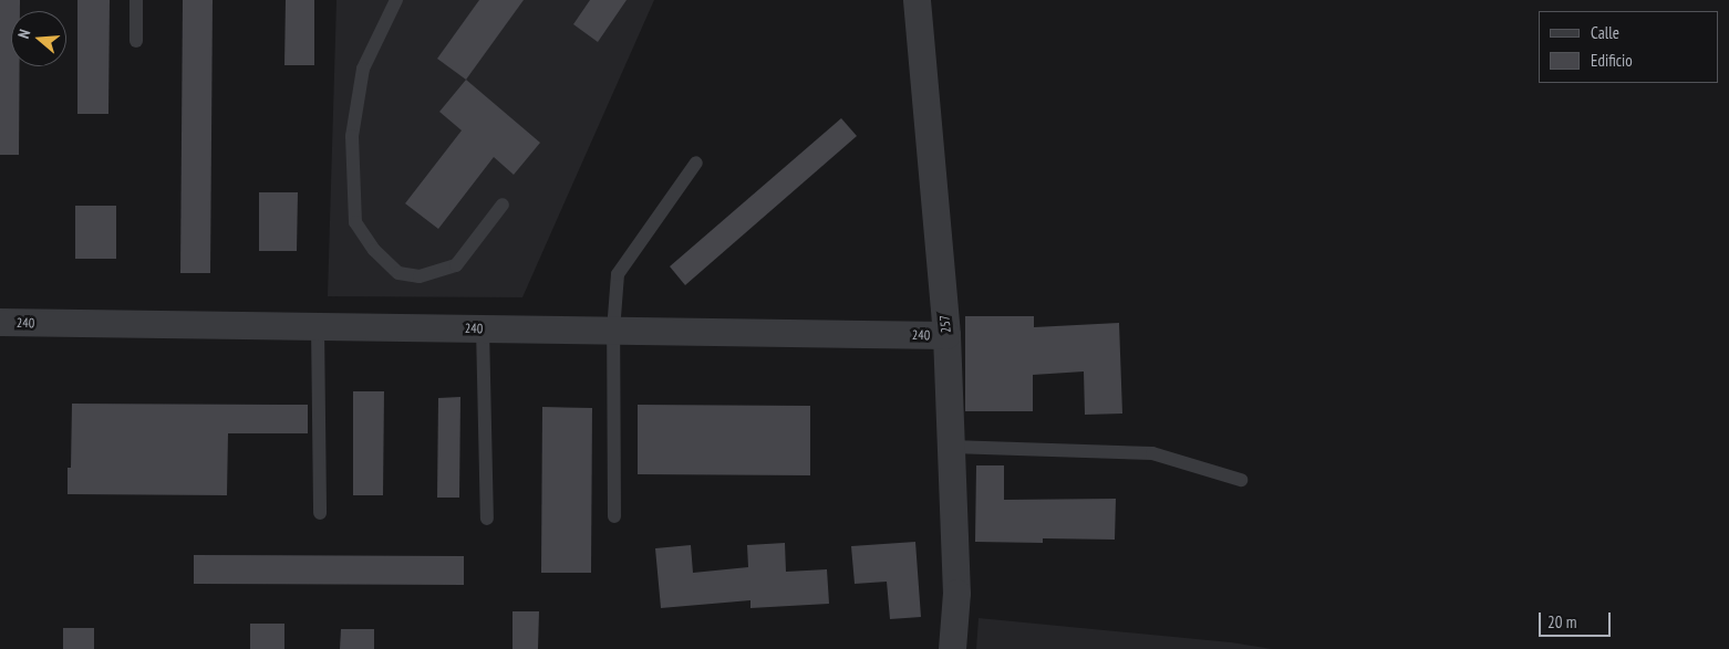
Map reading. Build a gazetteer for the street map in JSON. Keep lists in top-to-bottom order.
{
  "streets": {
    "street": ["240", "257"]
  },
  "crossings": [
    ["240", "257"]
  ],
  "legend": ["Calle", "Edificio"],
  "scale_bar": "20 m",
  "north": "left"
}
